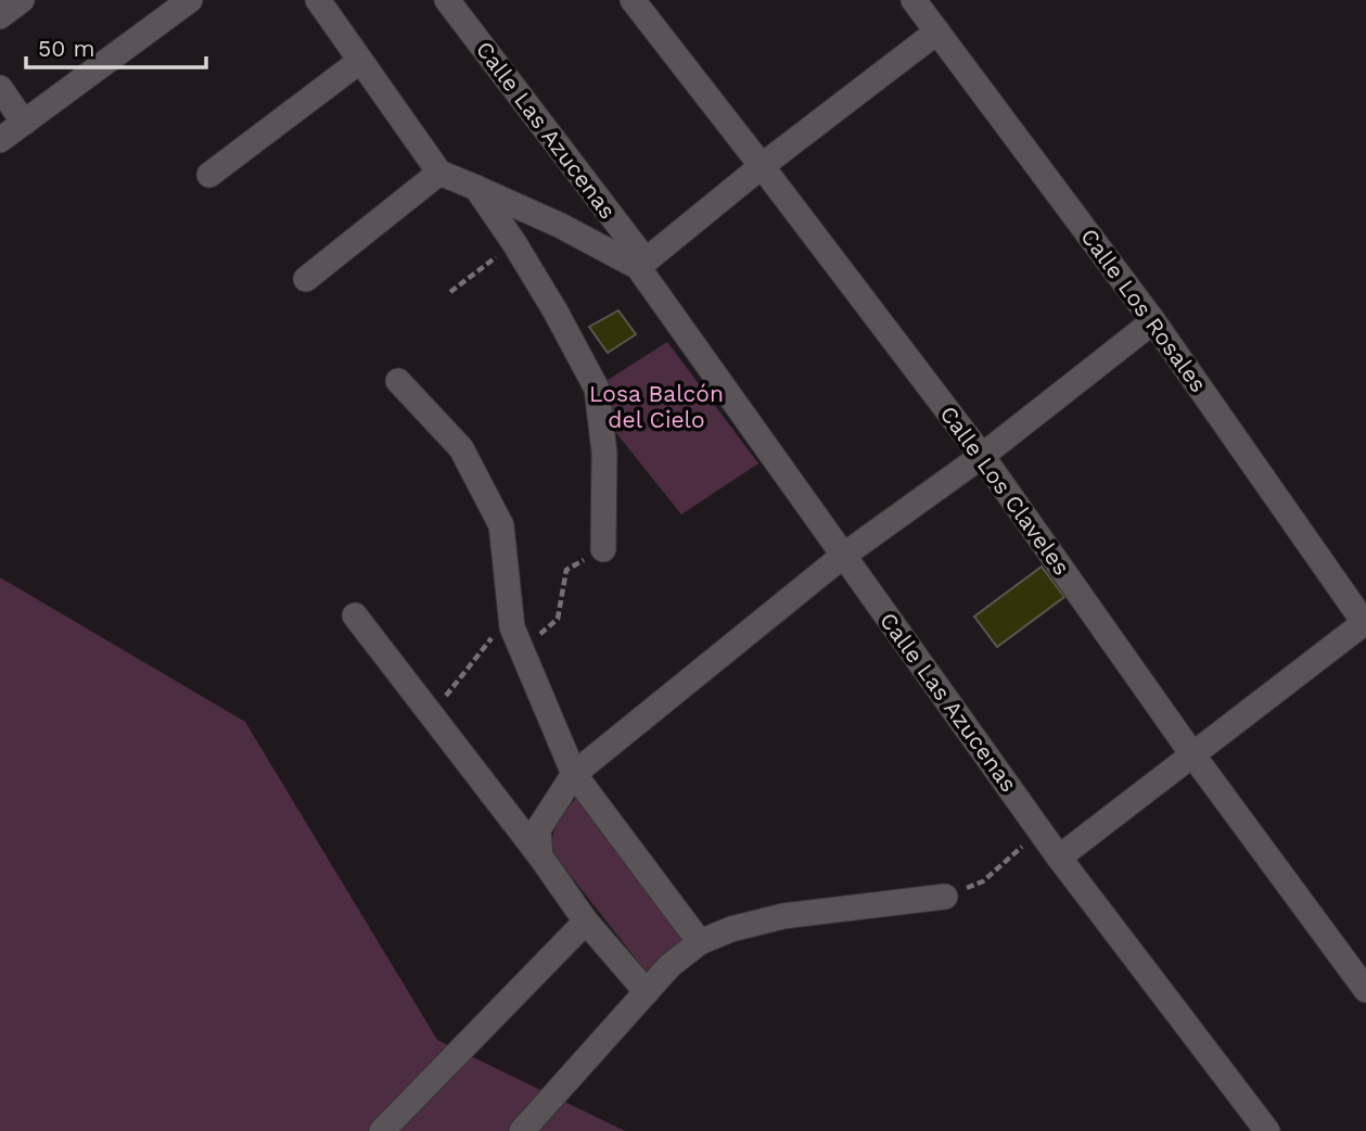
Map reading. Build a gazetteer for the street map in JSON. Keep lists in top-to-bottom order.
{
  "streets": {
    "street": ["Calle Las Azucenas", "Calle Los Rosales", "Calle Los Claveles"]
  },
  "parks": ["Losa Balcón del Cielo"],
  "scale_bar": "50 m"
}
